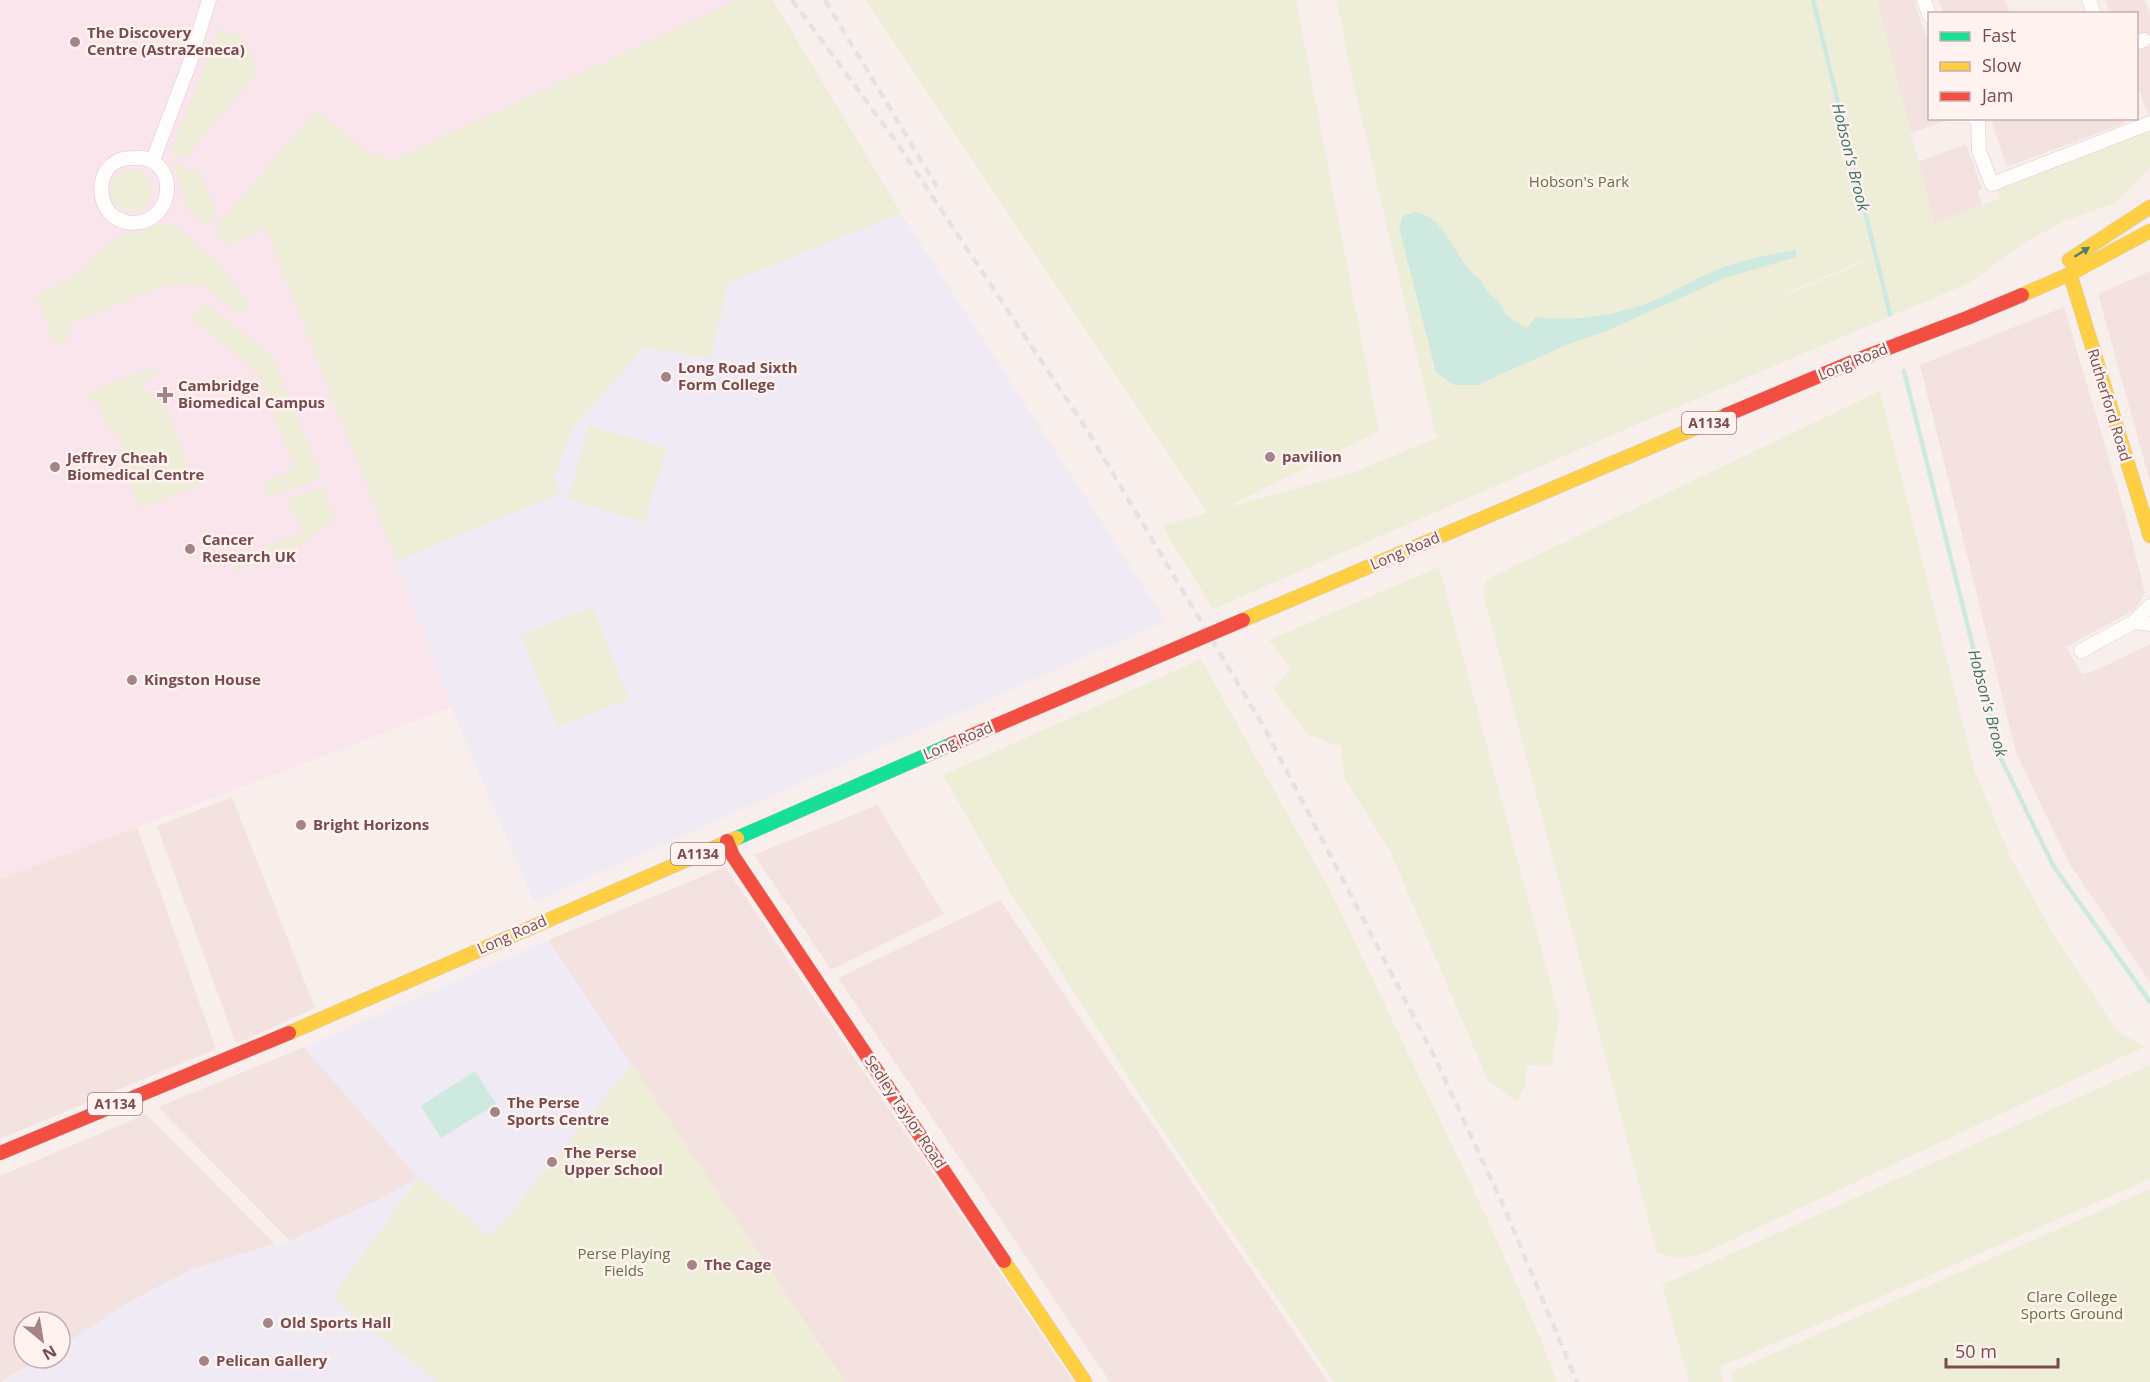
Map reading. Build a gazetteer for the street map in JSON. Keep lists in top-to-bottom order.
{
  "streets": {
    "main road": [
      "Long Road",
      "Rutherford Road",
      "A1134",
      "Sedley Taylor Road"
    ]
  },
  "crossings": [
    ["Long Road", "Rutherford Road"],
    ["Long Road", "Sedley Taylor Road"]
  ],
  "water": ["Hobson's Brook"],
  "parks": ["Hobson's Park", "Perse Playing Fields", "Clare College Sports Ground"],
  "places": {
    "other": [
      "The Discovery Centre (AstraZeneca)",
      "Long Road Sixth Form College",
      "pavilion",
      "Jeffrey Cheah Biomedical Centre",
      "Cancer Research UK",
      "Kingston House",
      "Bright Horizons",
      "The Perse Sports Centre",
      "The Perse Upper School",
      "The Cage",
      "Old Sports Hall",
      "Pelican Gallery"
    ],
    "health": ["Cambridge Biomedical Campus"]
  },
  "legend": ["Fast", "Slow", "Jam"],
  "scale_bar": "50 m",
  "north": "bottom right"
}
